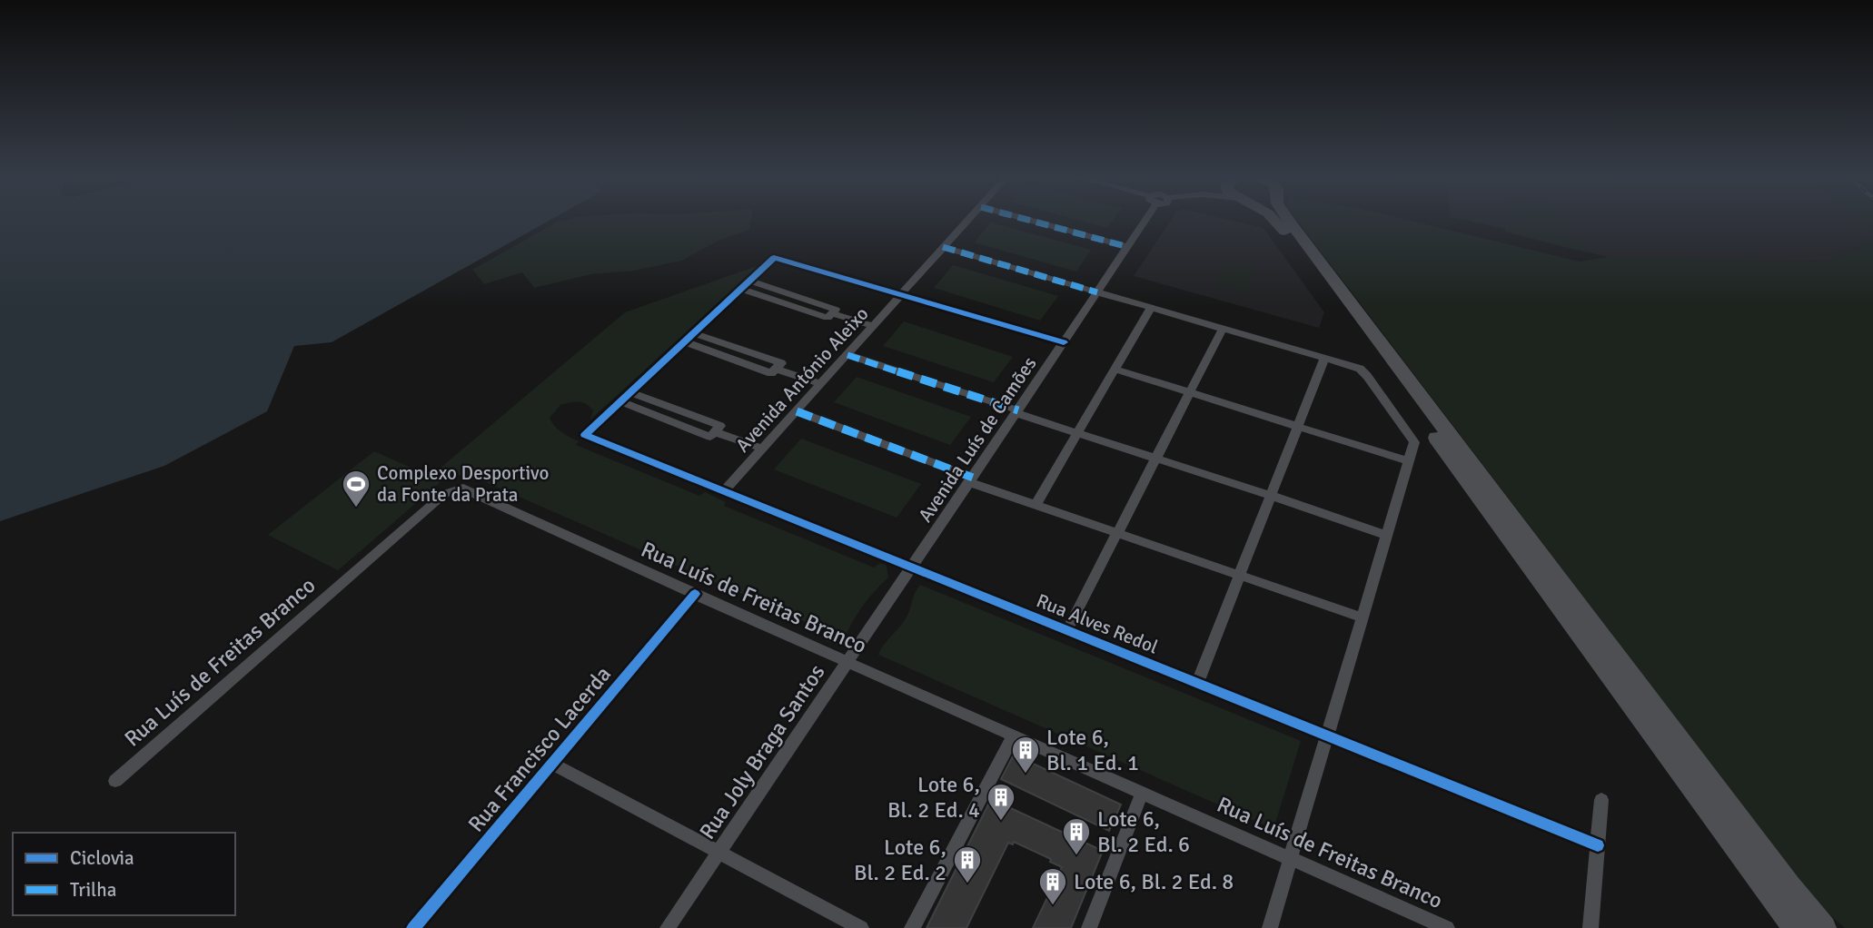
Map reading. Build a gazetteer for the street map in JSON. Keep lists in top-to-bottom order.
{
  "streets": {
    "street": [
      "Avenida António Aleixo",
      "Avenida Luís de Camões",
      "Rua Luís de Freitas Branco",
      "Rua Alves Redol",
      "Rua Francisco Lacerda",
      "Rua Joly Braga Santos"
    ]
  },
  "crossings": [
    ["Avenida António Aleixo", "Rua Alves Redol"],
    ["Avenida Luís de Camões", "Rua Alves Redol"],
    ["Avenida Luís de Camões", "Rua Joly Braga Santos"],
    ["Rua Luís de Freitas Branco", "Rua Francisco Lacerda"],
    ["Rua Luís de Freitas Branco", "Rua Joly Braga Santos"],
    ["Rua Alves Redol", "Rua Joly Braga Santos"]
  ],
  "places": {
    "sports": ["Complexo Desportivo da Fonte da Prata"],
    "building": [
      "Lote 6, Bl. 1 Ed. 1",
      "Lote 6, Bl. 2 Ed. 4",
      "Lote 6, Bl. 2 Ed. 6",
      "Lote 6, Bl. 2 Ed. 2",
      "Lote 6, Bl. 2 Ed. 8"
    ]
  },
  "legend": ["Ciclovia", "Trilha"]
}
